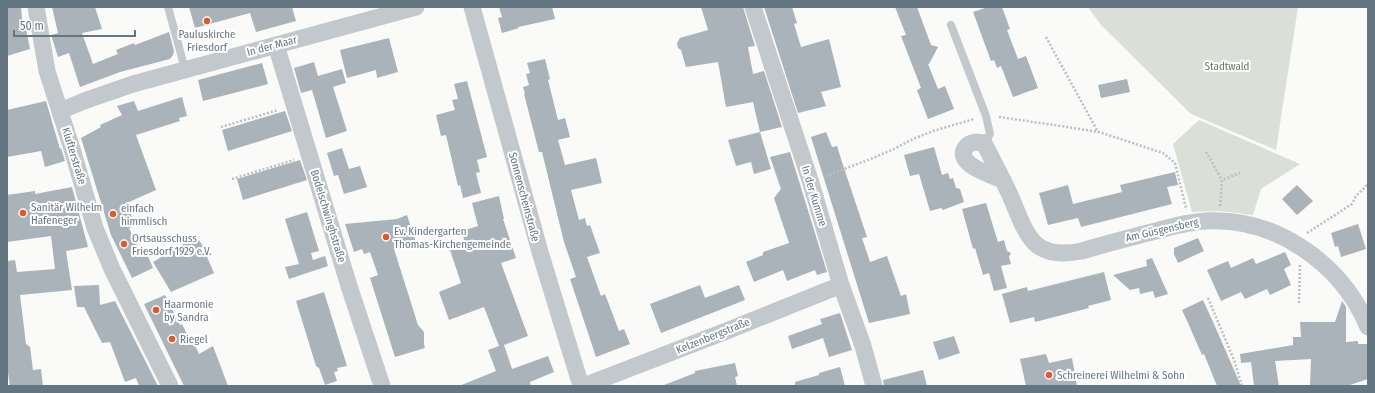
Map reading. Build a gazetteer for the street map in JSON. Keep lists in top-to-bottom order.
{
  "streets": {
    "street": [
      "In der Maar",
      "Klufterstraße",
      "In der Kumme",
      "Sonnenscheinstraße",
      "Bodelschwinghstraße",
      "Am Güsgensberg",
      "Kelzenbergstraße"
    ]
  },
  "crossings": [
    ["In der Maar", "Klufterstraße"],
    ["In der Maar", "Bodelschwinghstraße"],
    ["In der Kumme", "Kelzenbergstraße"],
    ["Sonnenscheinstraße", "Kelzenbergstraße"]
  ],
  "parks": ["Stadtwald"],
  "places": [
    "Pauluskirche Friesdorf",
    "Sanitär Wilhelm Hafeneger",
    "einfach himmlisch",
    "Ev. Kindergarten Thomas-Kirchengemeinde",
    "Ortsausschuss Friesdorf 1929 e.V.",
    "Haarmonie by Sandra",
    "Riegel",
    "Schreinerei Wilhelmi & Sohn"
  ],
  "scale_bar": "50 m"
}
